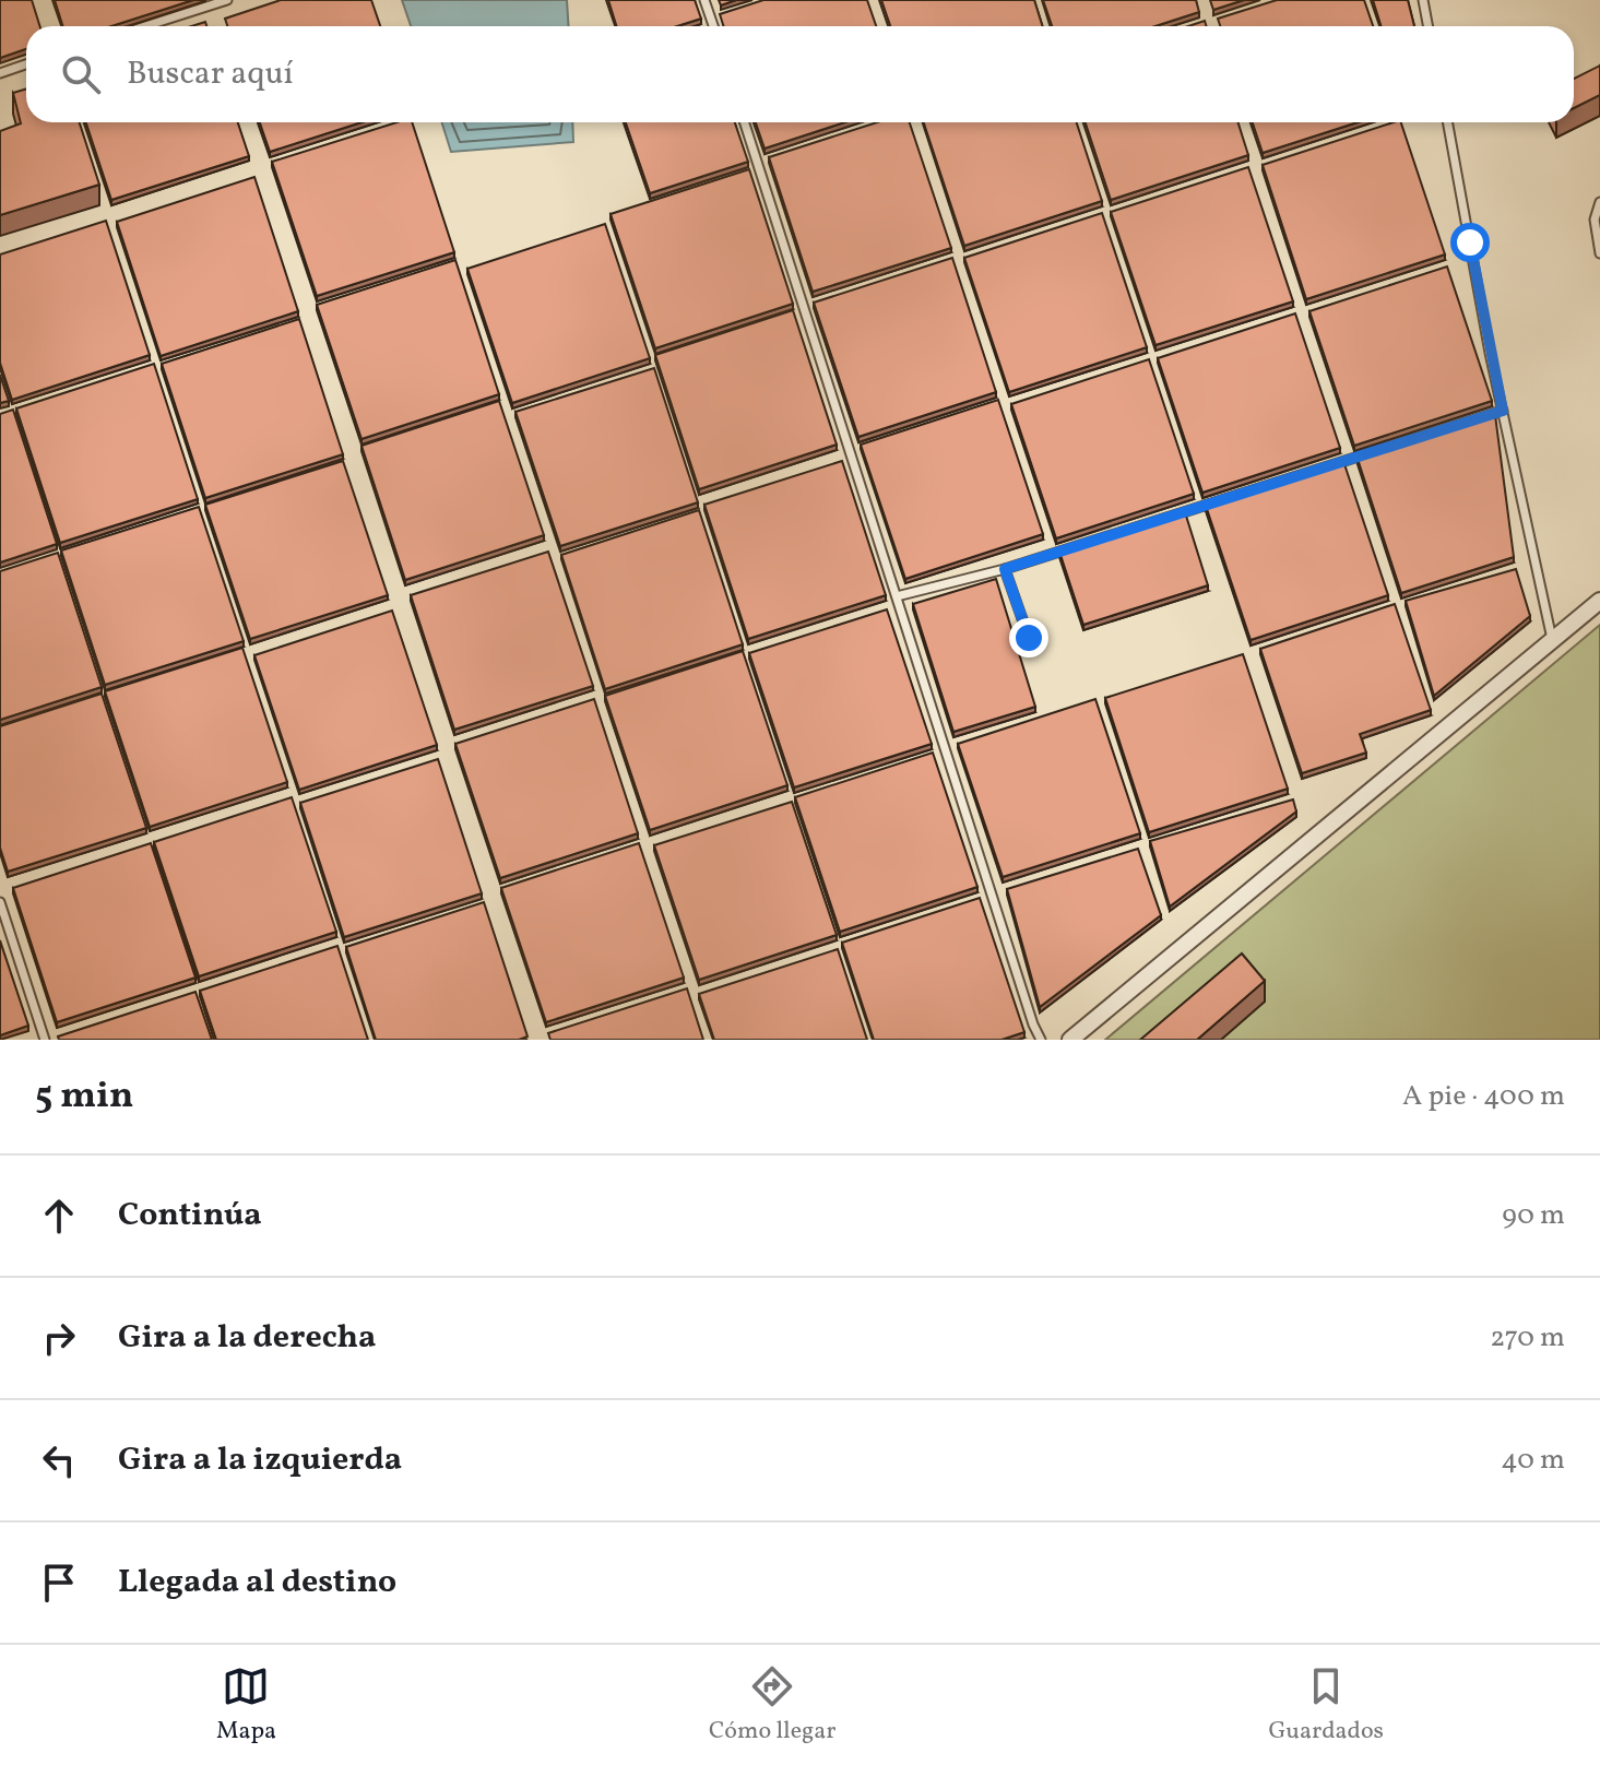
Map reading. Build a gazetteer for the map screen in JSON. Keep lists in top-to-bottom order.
{
  "page": {
    "search": "Buscar aquí",
    "heading": ["5 min", "A pie · 400 m"],
    "list": [
      ["Continúa", "90 m"],
      ["Gira a la derecha", "270 m"],
      ["Gira a la izquierda", "40 m"],
      "Llegada al destino"
    ],
    "nav": ["Mapa", "Cómo llegar", "Guardados"]
  }
}
